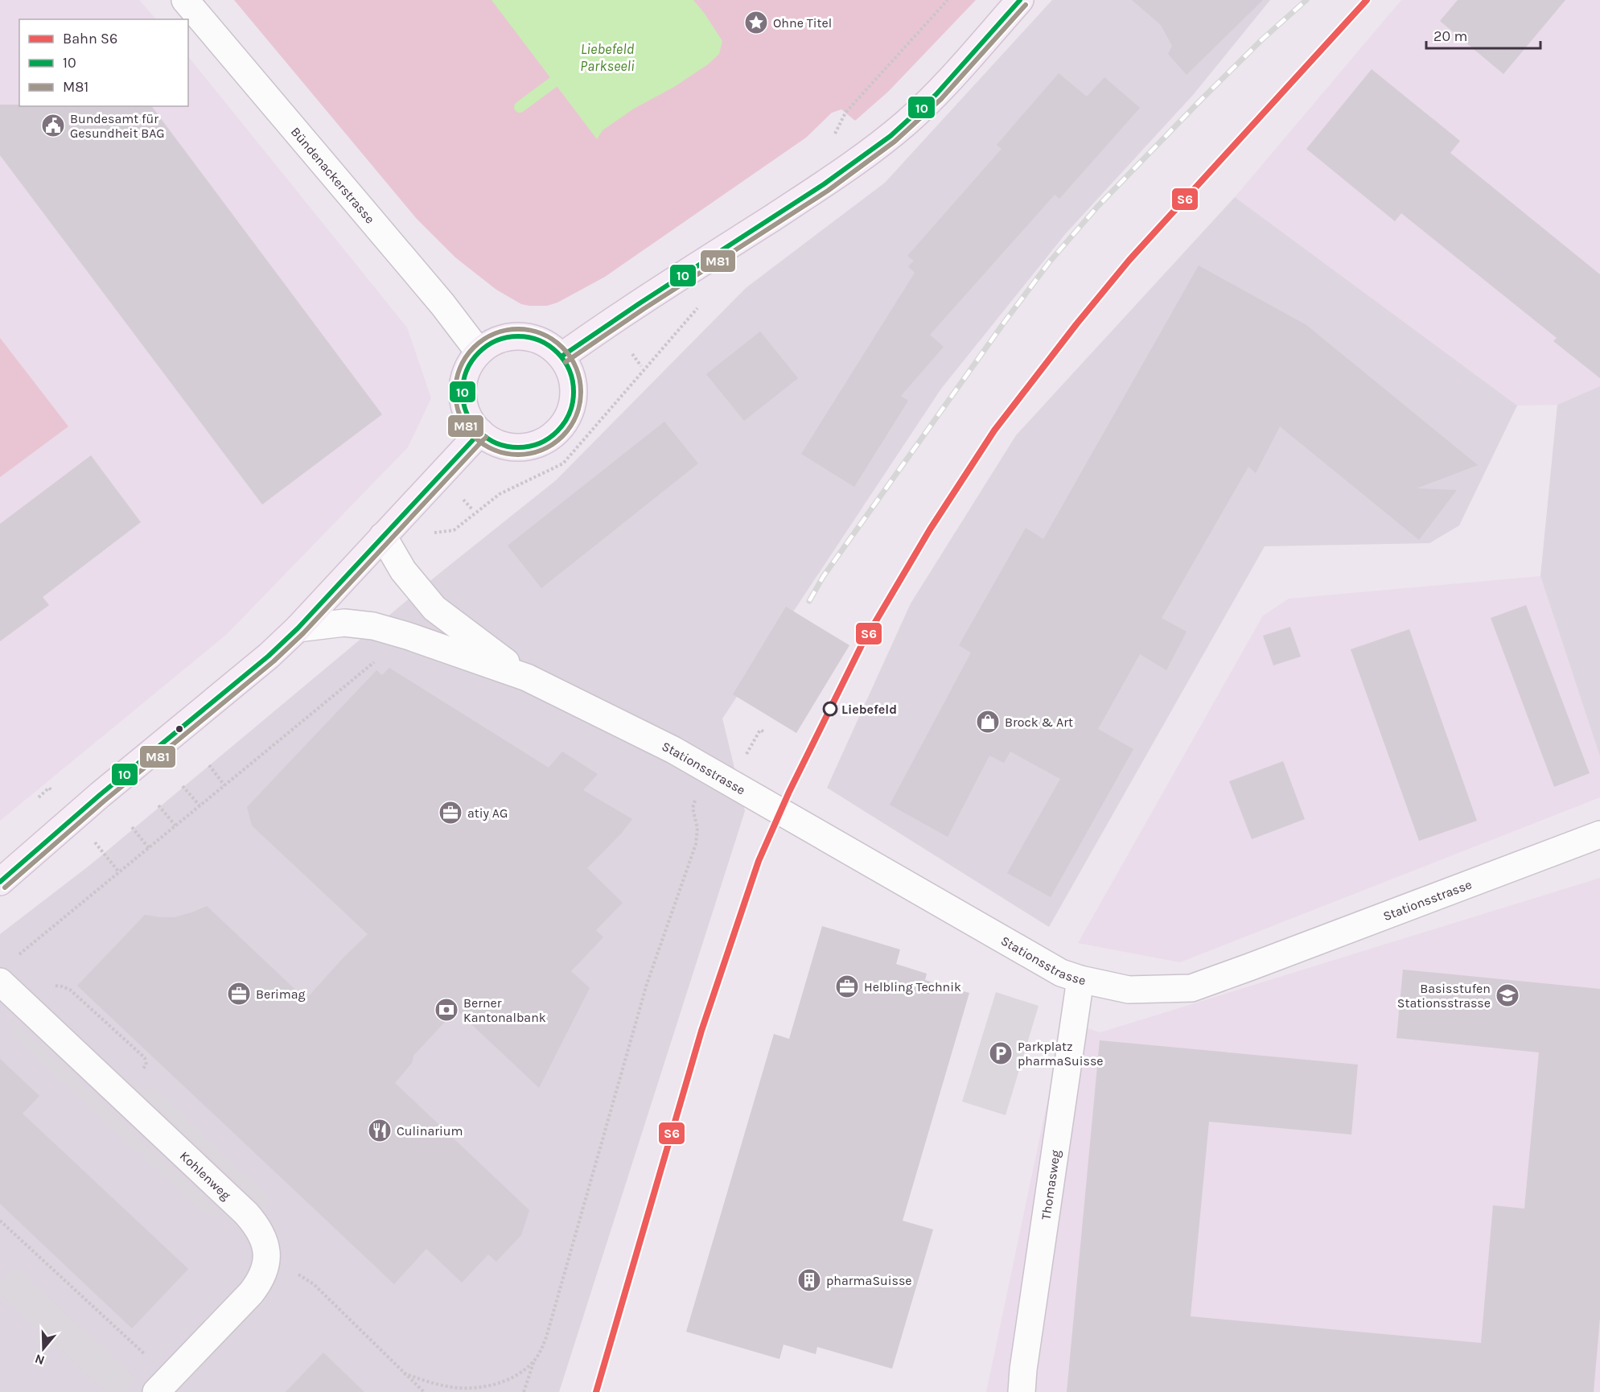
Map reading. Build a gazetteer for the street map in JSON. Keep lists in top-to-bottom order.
{
  "streets": {
    "street": [
      "Bündenackerstrasse",
      "Stationsstrasse",
      "Kohlenweg",
      "Thomasweg"
    ]
  },
  "crossings": [
    ["Stationsstrasse", "Thomasweg"]
  ],
  "water": ["Liebefeld Parkseeli"],
  "places": {
    "place": ["Ohne Titel"],
    "public building": ["Bundesamt für Gesundheit BAG"],
    "other": ["Liebefeld"],
    "shop": ["Brock & Art"],
    "office": ["atiy AG", "Helbling Technik", "Berimag"],
    "school or university": ["Basisstufen Stationsstrasse"],
    "bank": ["Berner Kantonalbank"],
    "parking": ["Parkplatz pharmaSuisse"],
    "restaurant": ["Culinarium"],
    "building": ["pharmaSuisse"]
  },
  "lines": ["rail line S6", "transit line 10", "transit line M81"],
  "legend": ["Bahn S6", "10", "M81"],
  "scale_bar": "20 m",
  "north": "bottom"
}
